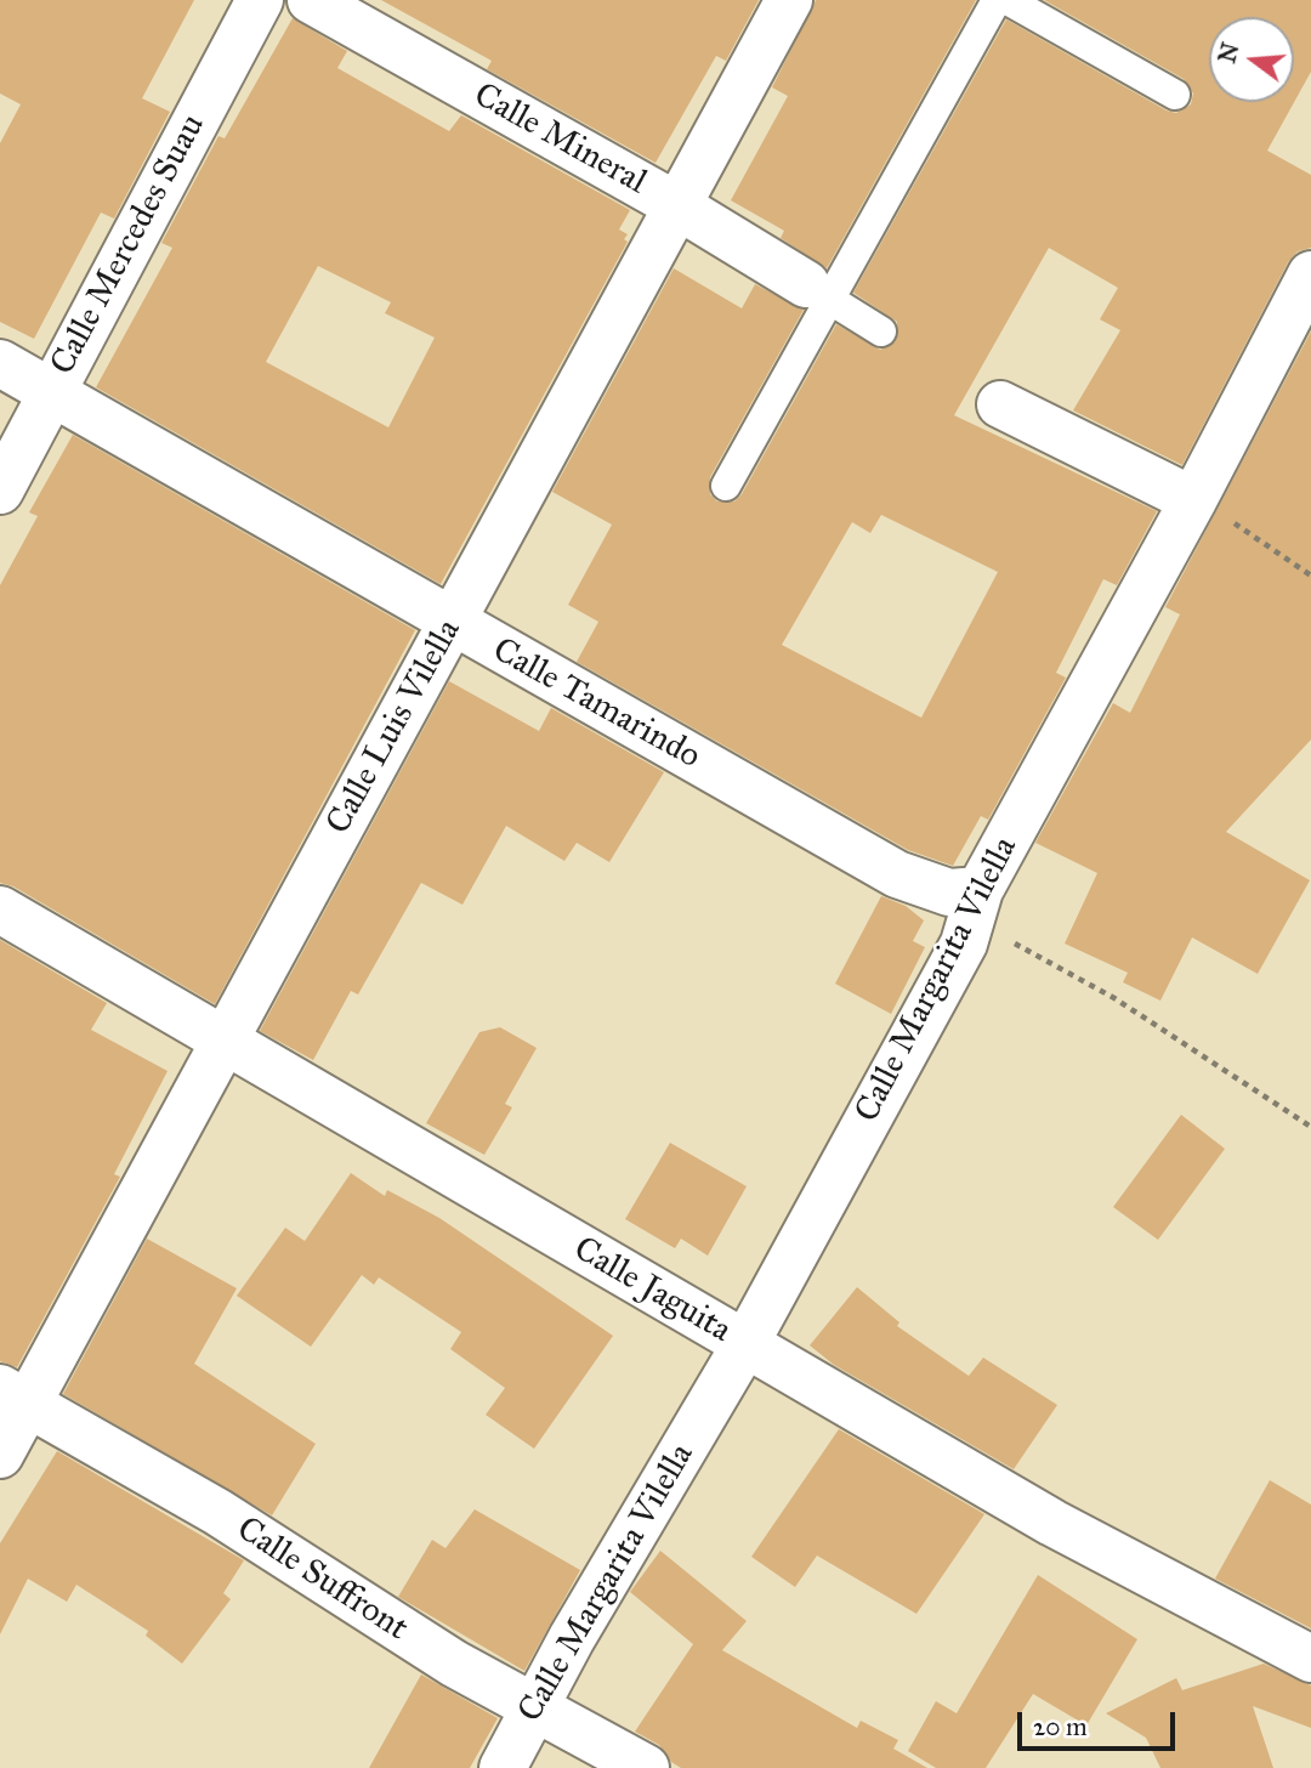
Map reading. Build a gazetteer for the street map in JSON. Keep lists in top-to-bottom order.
{
  "streets": {
    "street": [
      "Calle Mineral",
      "Calle Mercedes Suau",
      "Calle Tamarindo",
      "Calle Luis Vilella",
      "Calle Margarita Vilella",
      "Calle Jaguita",
      "Calle Suffront"
    ]
  },
  "crossings": [
    ["Calle Mineral", "Calle Luis Vilella"],
    ["Calle Mercedes Suau", "Calle Tamarindo"],
    ["Calle Tamarindo", "Calle Luis Vilella"],
    ["Calle Tamarindo", "Calle Margarita Vilella"],
    ["Calle Luis Vilella", "Calle Jaguita"],
    ["Calle Luis Vilella", "Calle Suffront"],
    ["Calle Margarita Vilella", "Calle Jaguita"],
    ["Calle Margarita Vilella", "Calle Suffront"]
  ],
  "scale_bar": "20 m",
  "north": "left"
}
